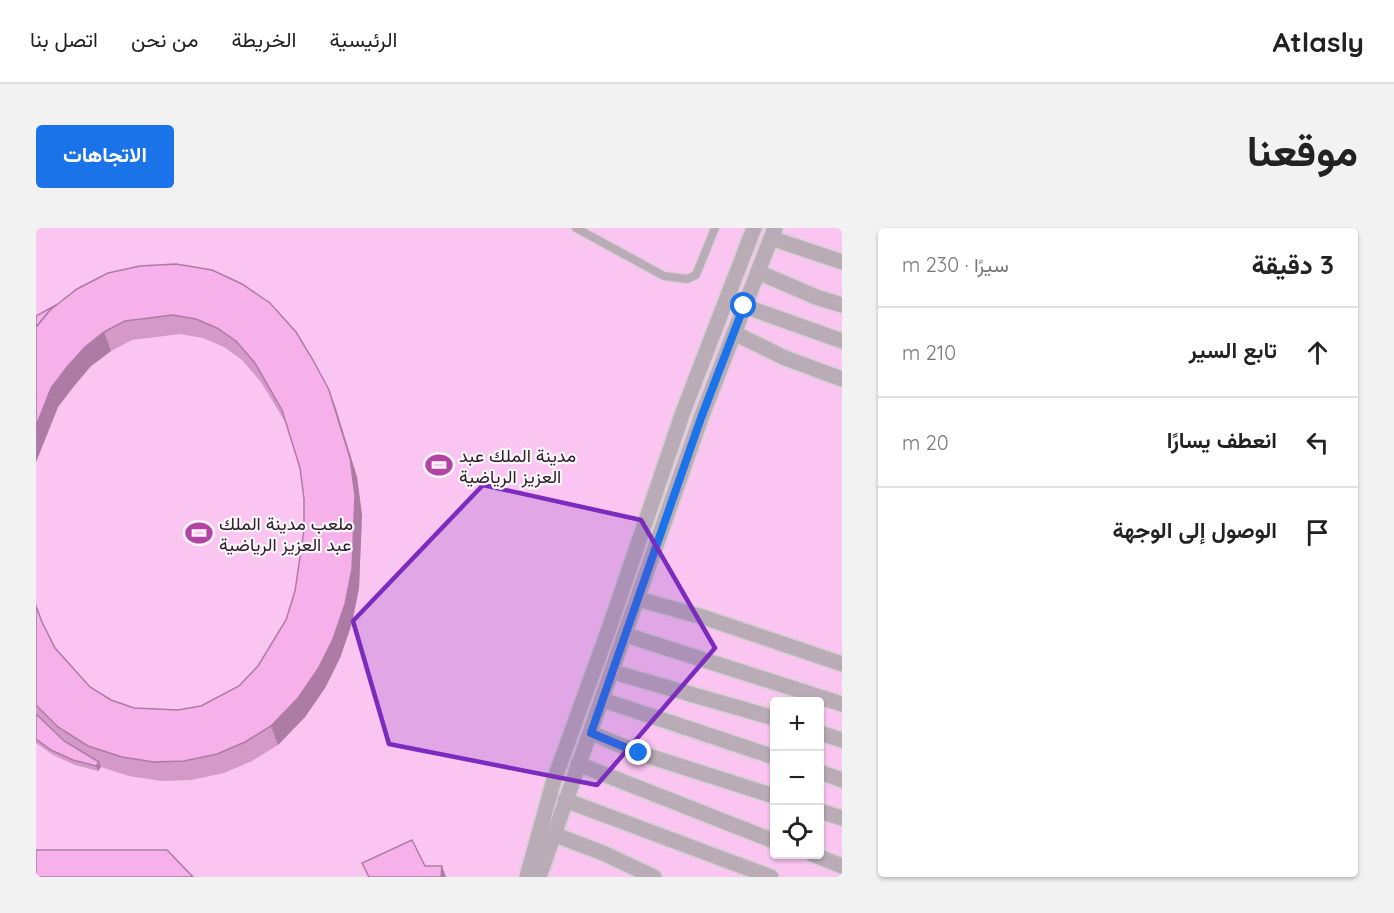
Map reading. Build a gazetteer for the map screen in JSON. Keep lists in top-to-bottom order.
{
  "places": {
    "sports": ["مدينة الملك عبد العزيز الرياضية", "ملعب مدينة الملك عبد العزيز الرياضية"]
  },
  "page": {
    "header": "Atlasly",
    "nav": [
      "الرئيسية",
      "الخريطة",
      "من نحن",
      "اتصل بنا"
    ],
    "title": "موقعنا",
    "buttons": "الاتجاهات",
    "heading": ["3 دقيقة", "سيرًا · 230 m"],
    "list": [
      ["تابع السير", "210 m"],
      ["انعطف يسارًا", "20 m"],
      "الوصول إلى الوجهة"
    ],
    "map_buttons": ["+", "−"]
  }
}
